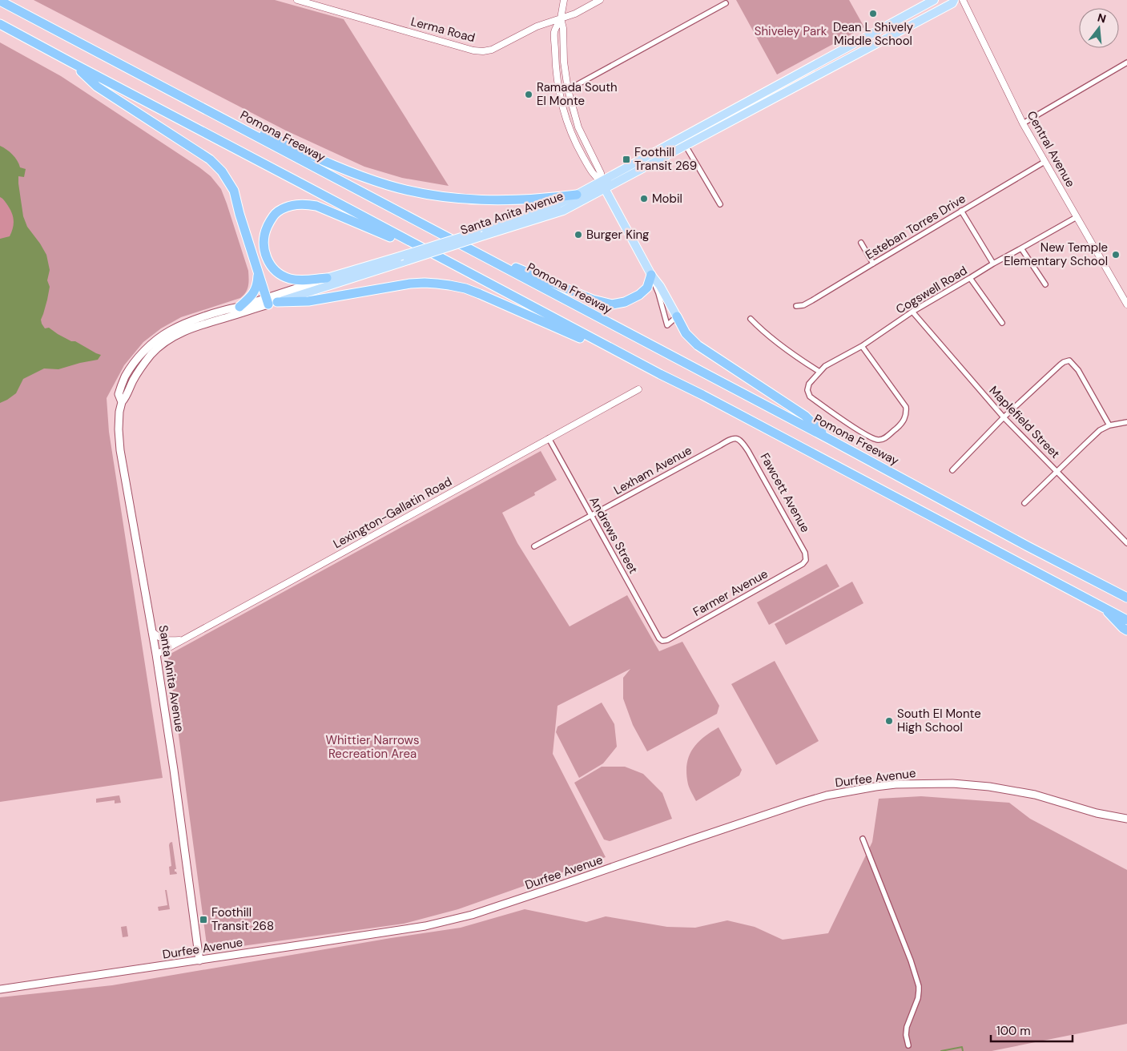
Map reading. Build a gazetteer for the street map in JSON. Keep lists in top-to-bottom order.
{
  "streets": {
    "highway": ["Pomona Freeway"],
    "main road": ["Santa Anita Avenue", "Durfee Avenue"],
    "street": [
      "Lerma Road",
      "Central Avenue",
      "Esteban Torres Drive",
      "Cogswell Road",
      "Maplefield Street",
      "Lexham Avenue",
      "Fawcett Avenue",
      "Lexington-Gallatin Road",
      "Andrews Street",
      "Farmer Avenue"
    ]
  },
  "crossings": [
    ["Central Avenue", "Esteban Torres Drive"],
    ["Central Avenue", "Cogswell Road"],
    ["Santa Anita Avenue", "Lexington-Gallatin Road"],
    ["Santa Anita Avenue", "Durfee Avenue"],
    ["Cogswell Road", "Maplefield Street"],
    ["Lexham Avenue", "Fawcett Avenue"],
    ["Lexham Avenue", "Andrews Street"],
    ["Fawcett Avenue", "Farmer Avenue"],
    ["Lexington-Gallatin Road", "Andrews Street"],
    ["Andrews Street", "Farmer Avenue"]
  ],
  "parks": ["Shiveley Park", "Whittier Narrows Recreation Area"],
  "places": {
    "other": [
      "Dean L Shively Middle School",
      "Ramada South El Monte",
      "Mobil",
      "Burger King",
      "New Temple Elementary School",
      "South El Monte High School"
    ],
    "transit": ["Foothill Transit 269", "Foothill Transit 268"]
  },
  "scale_bar": "100 m",
  "north": "top"
}
